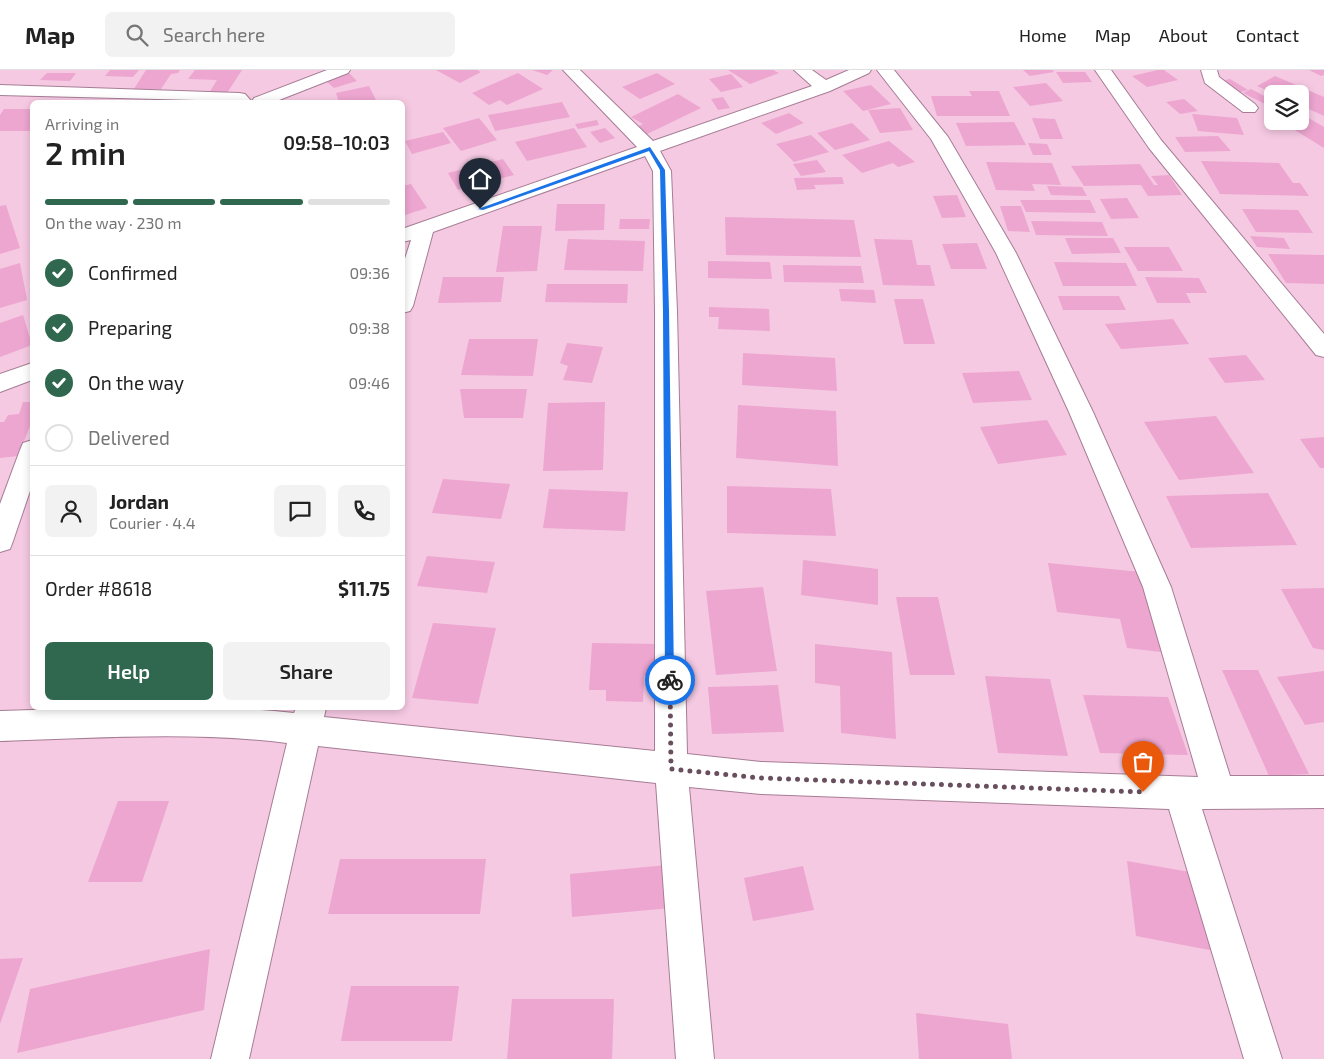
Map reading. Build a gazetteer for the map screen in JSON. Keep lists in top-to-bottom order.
{
  "page": {
    "header": "Map",
    "search": "Search here",
    "nav": [
      "Home",
      "Map",
      "About",
      "Contact"
    ],
    "heading": ["2 min", "Arriving in", "09:58–10:03"],
    "panel": [
      "Jordan",
      "Courier · 4.4",
      "Order #8618",
      "$11.75"
    ],
    "bar": "On the way · 230 m",
    "list": [
      ["Confirmed", "09:36"],
      ["Preparing", "09:38"],
      ["On the way", "09:46"],
      "Delivered"
    ],
    "buttons": ["Help", "Share"]
  }
}
